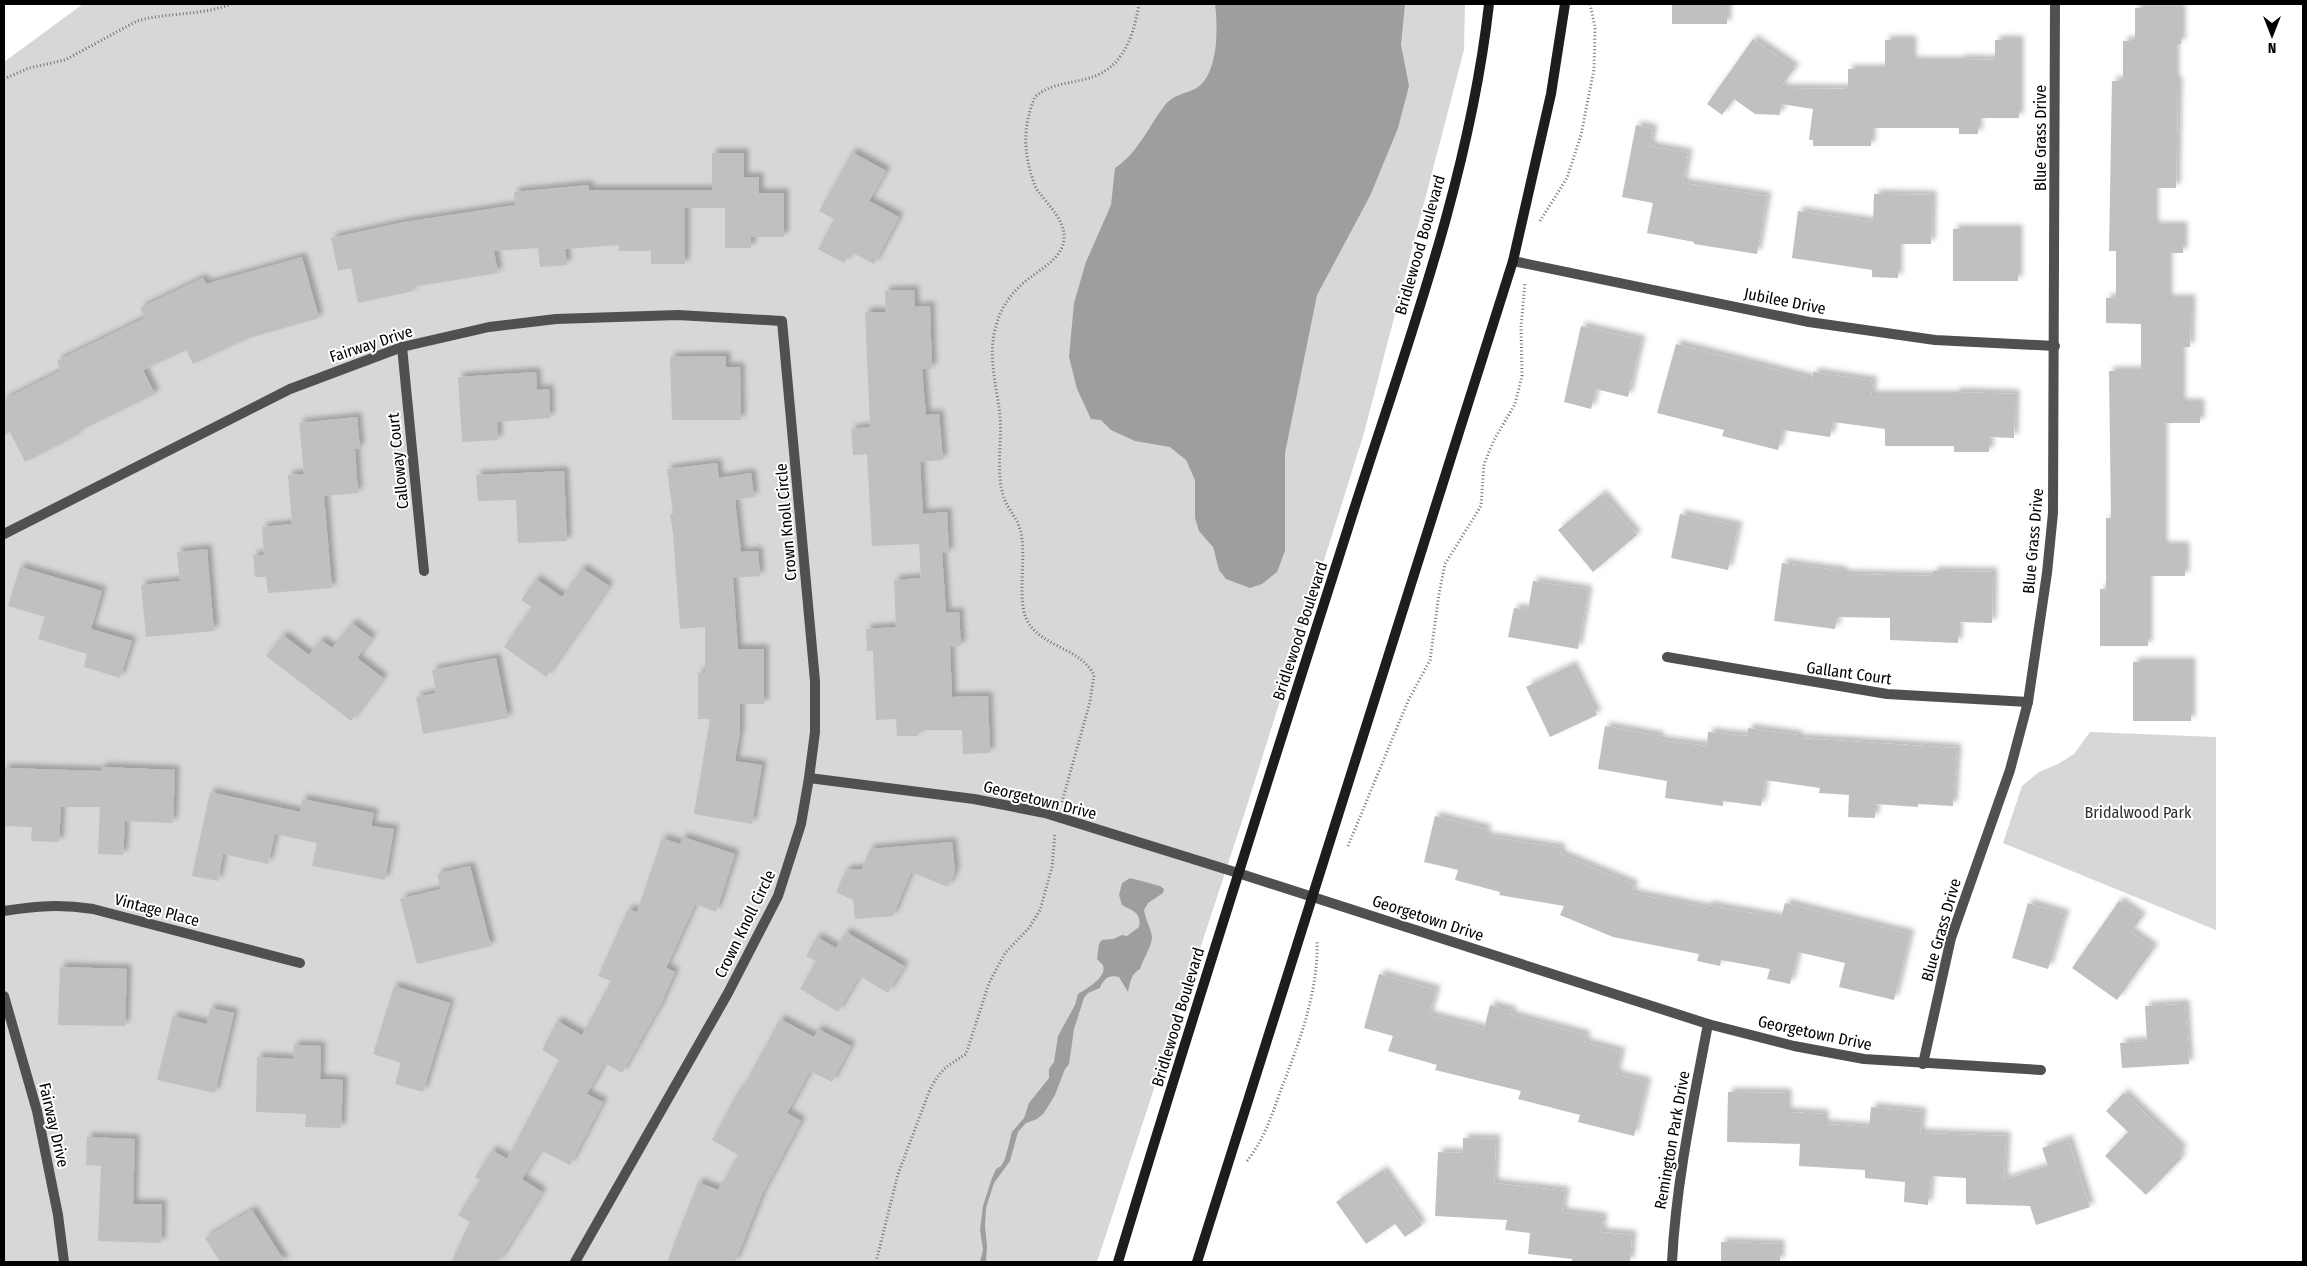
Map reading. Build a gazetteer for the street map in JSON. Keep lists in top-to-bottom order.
{
  "streets": {
    "main road": ["Bridlewood Boulevard"],
    "street": [
      "Blue Grass Drive",
      "Jubilee Drive",
      "Fairway Drive",
      "Calloway Court",
      "Crown Knoll Circle",
      "Gallant Court",
      "Georgetown Drive",
      "Vintage Place",
      "Remington Park Drive"
    ]
  },
  "crossings": [
    ["Blue Grass Drive", "Jubilee Drive"],
    ["Blue Grass Drive", "Gallant Court"],
    ["Blue Grass Drive", "Georgetown Drive"],
    ["Bridlewood Boulevard", "Georgetown Drive"],
    ["Fairway Drive", "Calloway Court"],
    ["Fairway Drive", "Crown Knoll Circle"],
    ["Crown Knoll Circle", "Georgetown Drive"],
    ["Georgetown Drive", "Remington Park Drive"]
  ],
  "parks": ["Bridalwood Park"],
  "north": "bottom"
}
